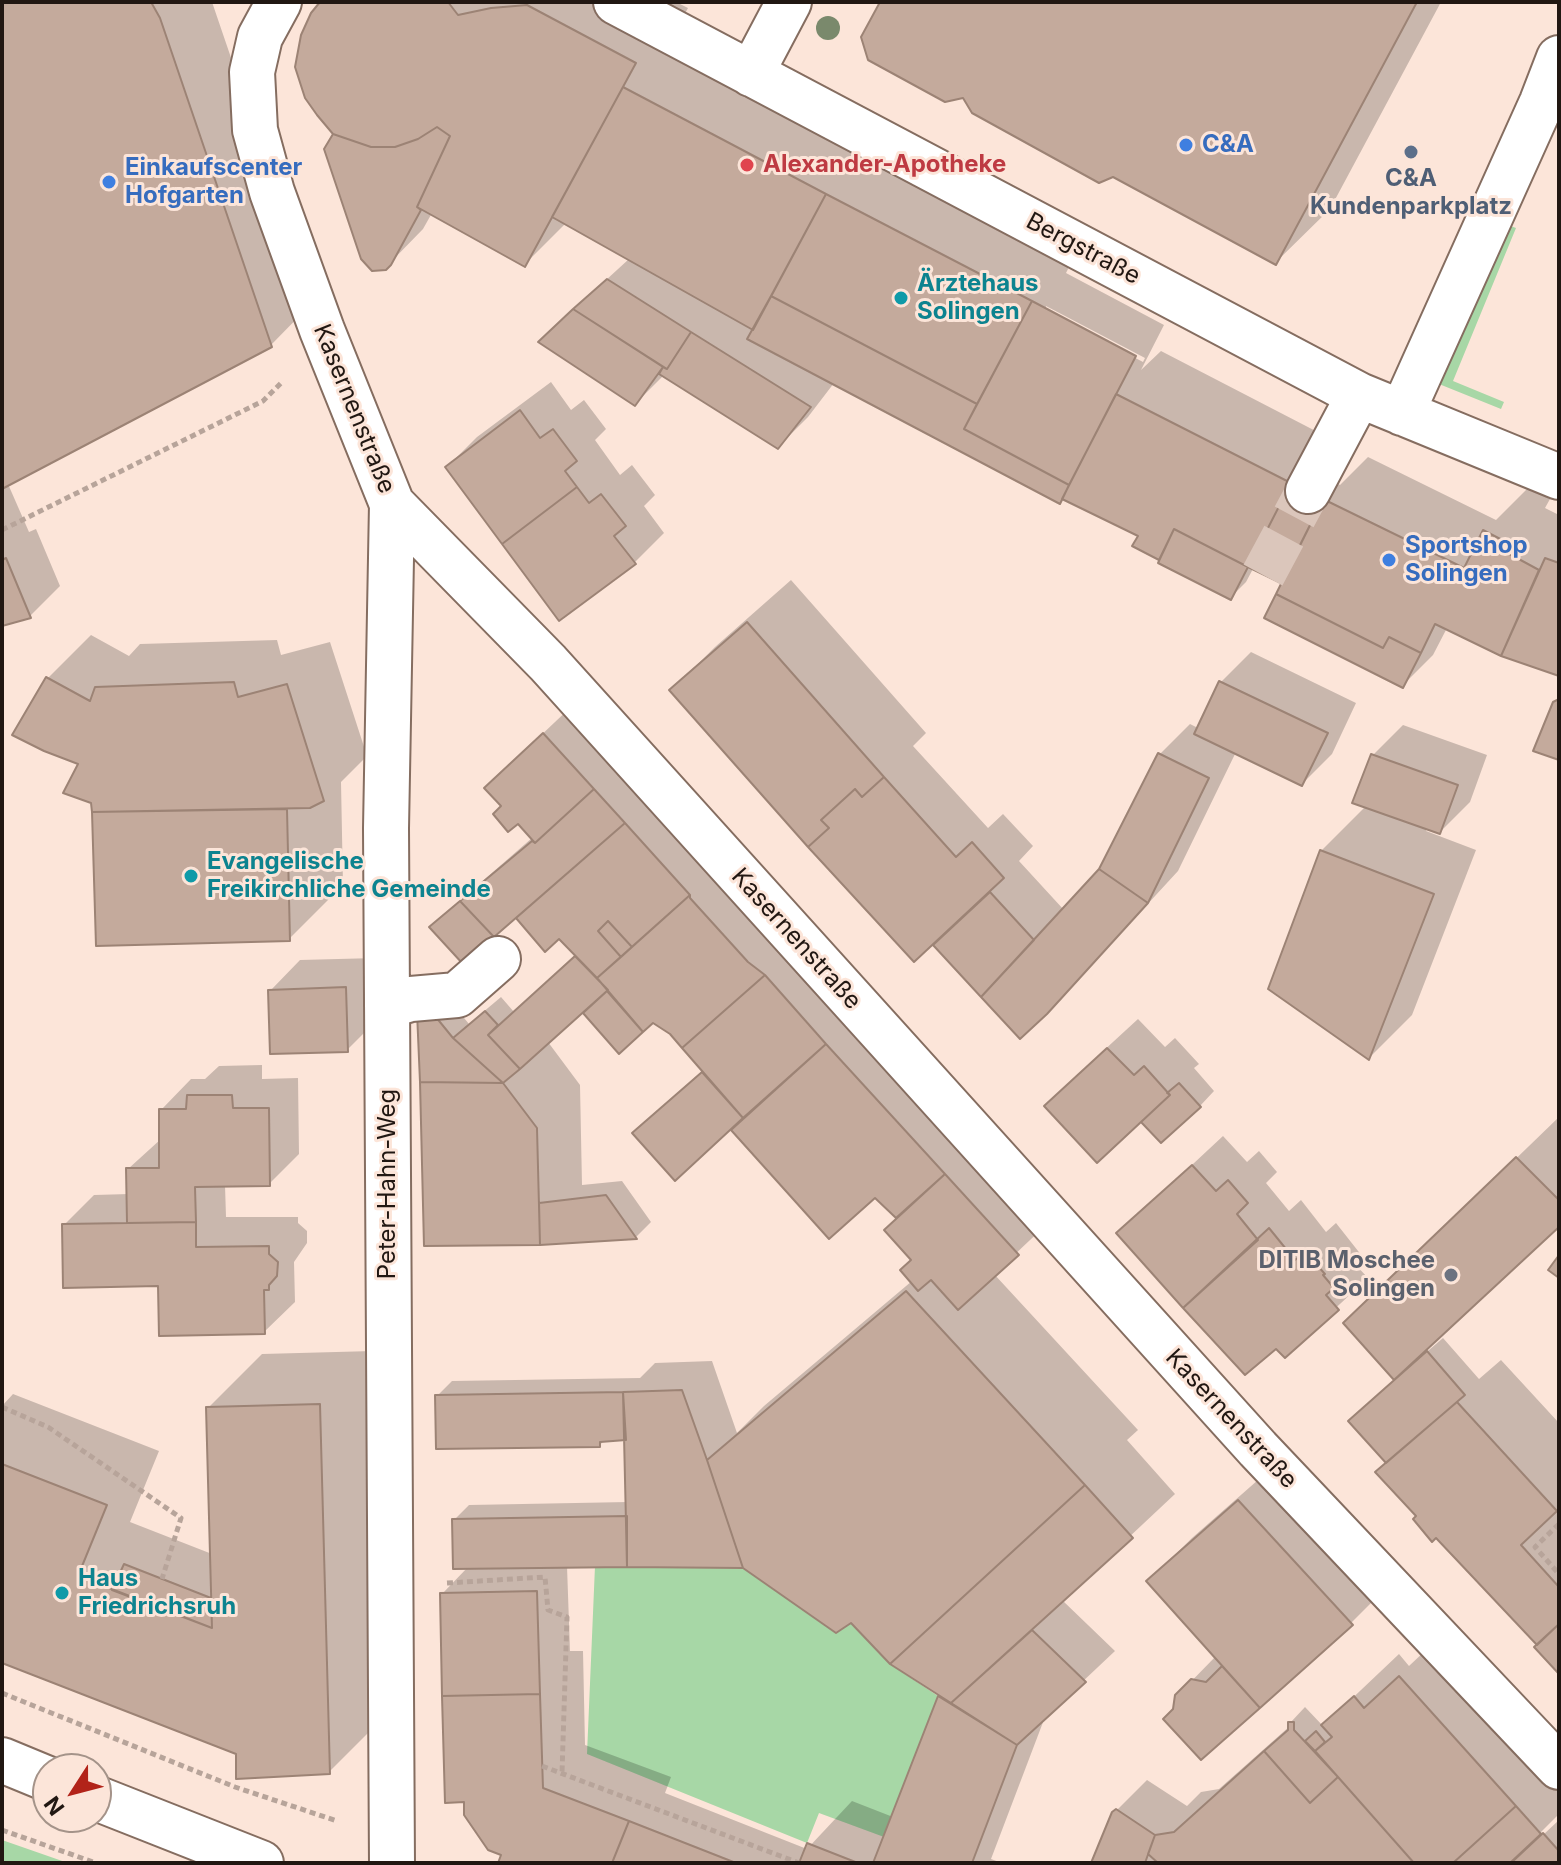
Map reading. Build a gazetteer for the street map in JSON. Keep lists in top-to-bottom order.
{
  "streets": {
    "street": ["Bergstraße", "Kasernenstraße", "Peter-Hahn-Weg"]
  },
  "crossings": [
    ["Kasernenstraße", "Peter-Hahn-Weg"]
  ],
  "places": [
    "C&A",
    "C&A Kundenparkplatz",
    "Alexander-Apotheke",
    "Einkaufscenter Hofgarten",
    "Ärztehaus Solingen",
    "Sportshop Solingen",
    "Evangelische Freikirchliche Gemeinde",
    "DITIB Moschee Solingen",
    "Haus Friedrichsruh"
  ],
  "north": "bottom left"
}
